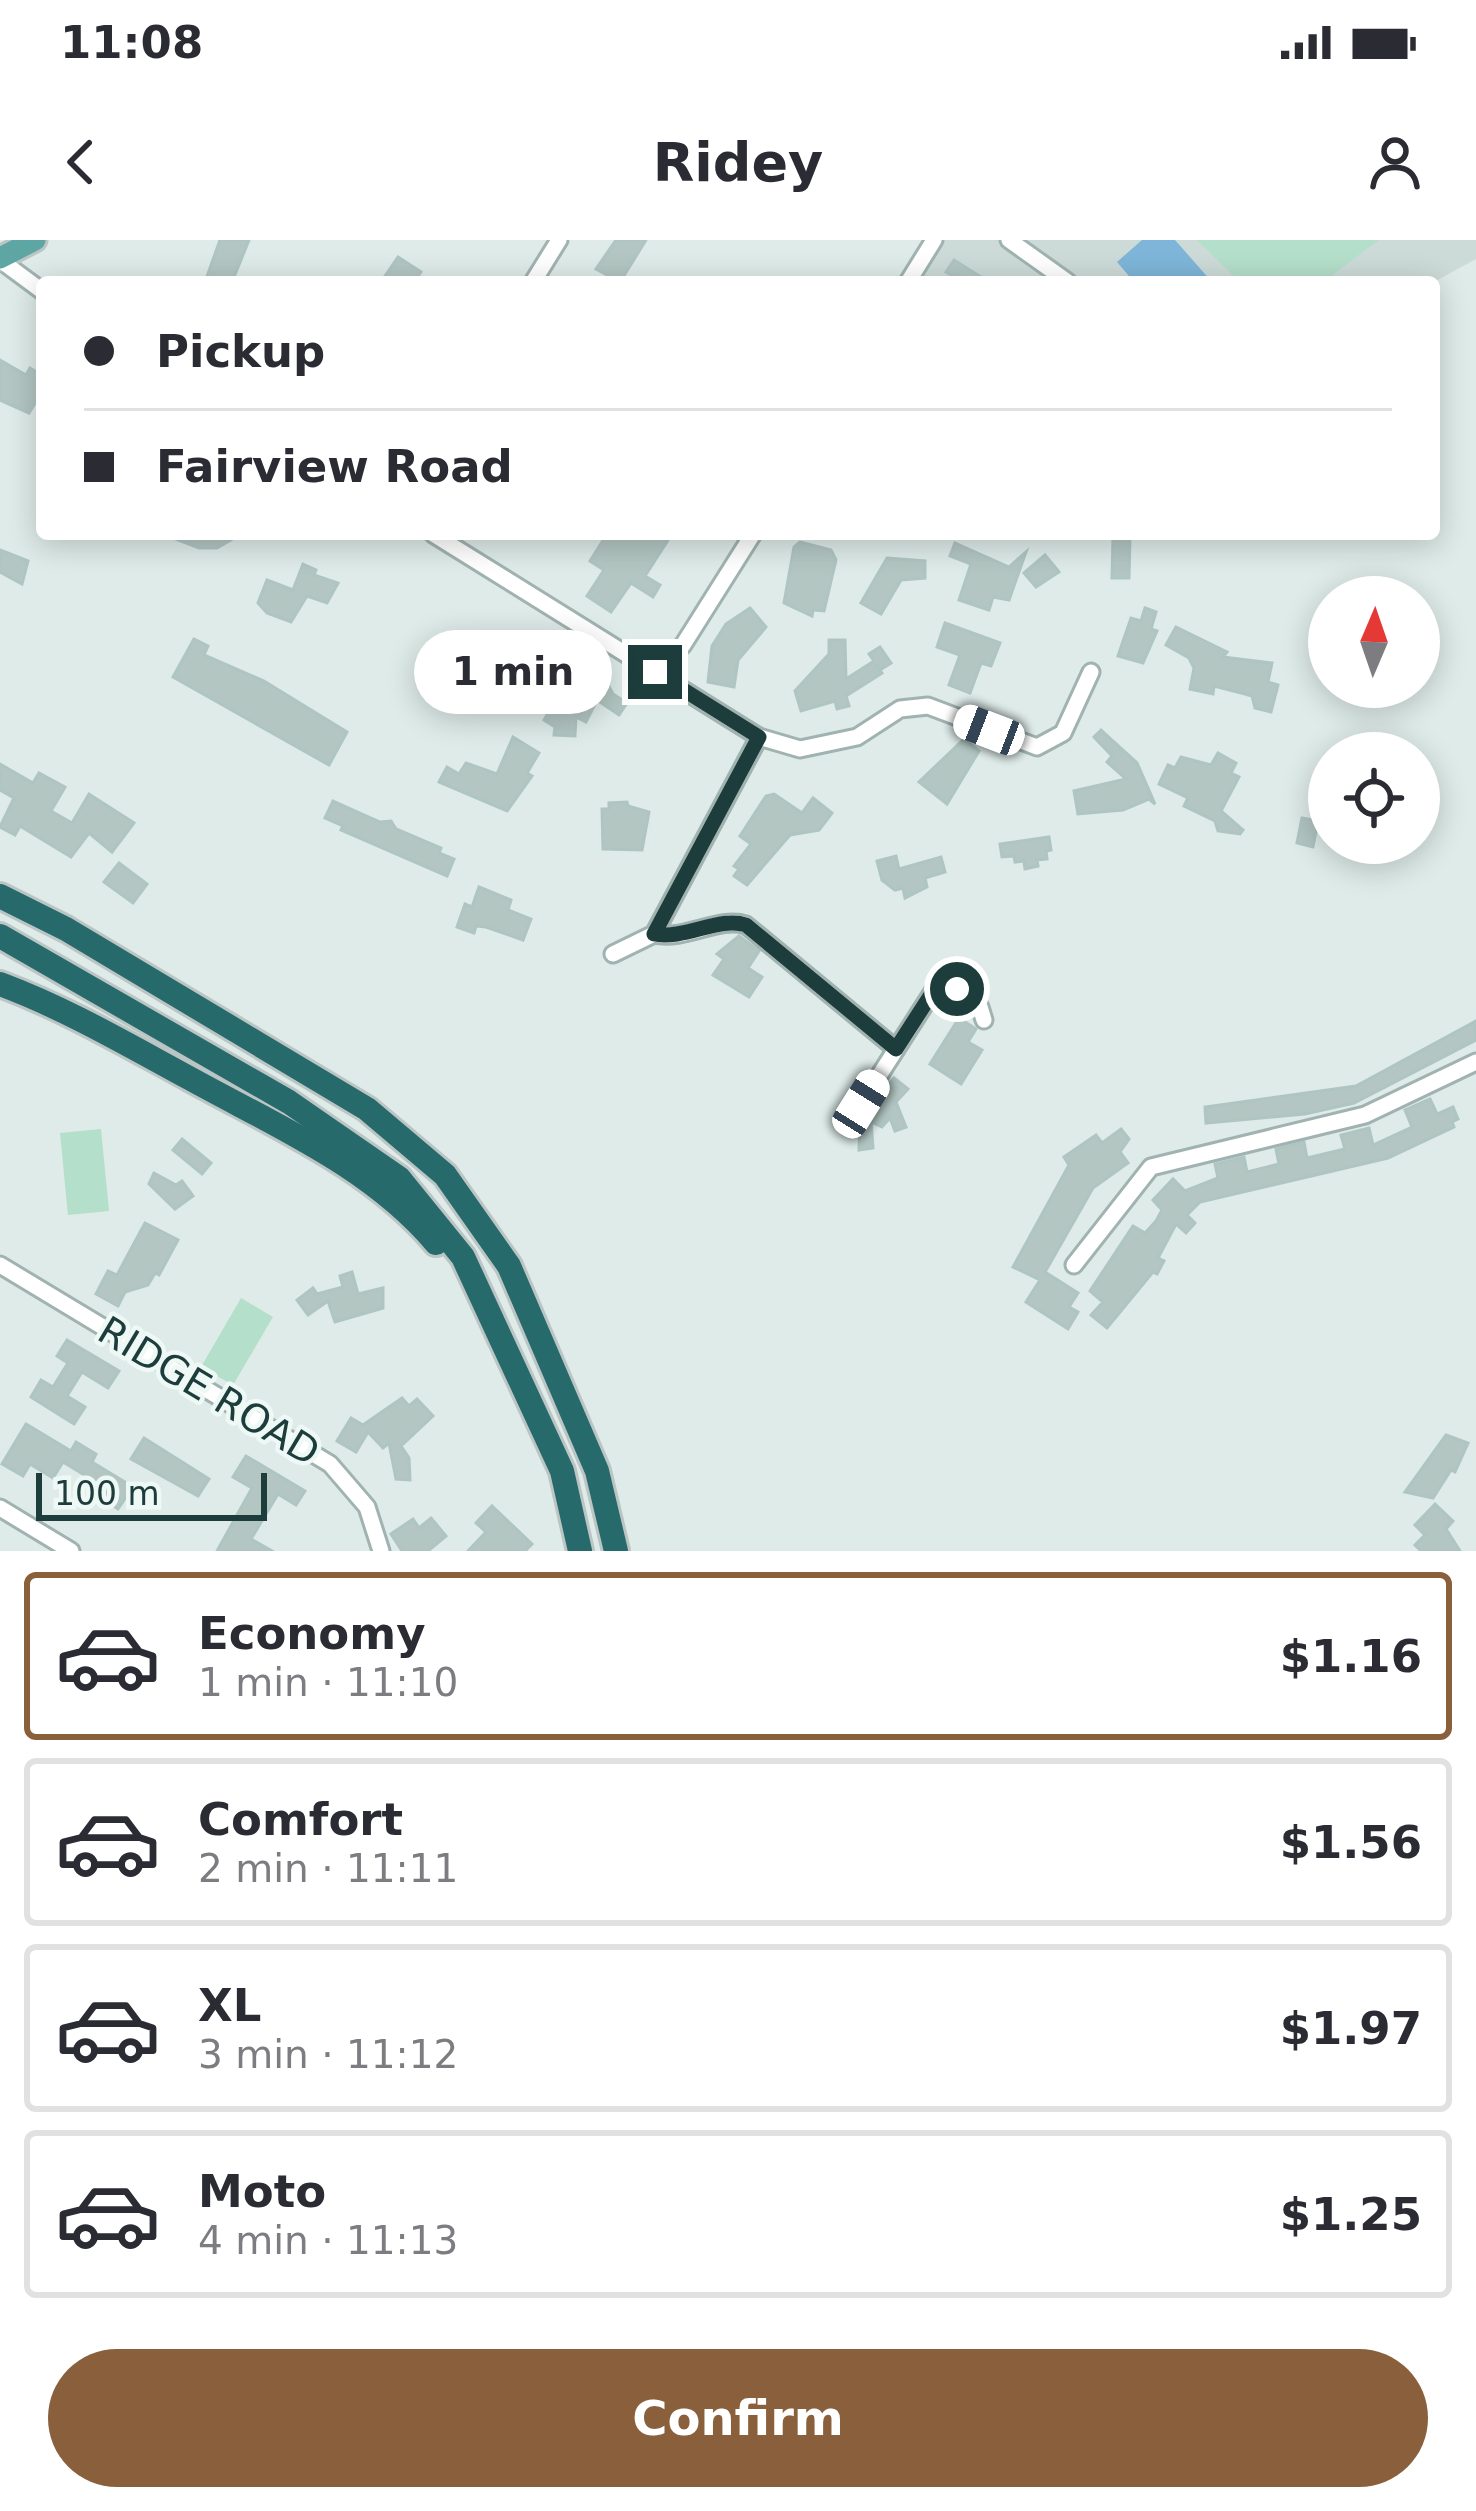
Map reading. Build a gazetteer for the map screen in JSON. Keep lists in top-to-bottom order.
{
  "streets": {
    "street": ["RIDGE ROAD"]
  },
  "scale_bar": "100 m",
  "north": "top",
  "page": {
    "status": "11:08",
    "header": "Ridey",
    "banner": ["Pickup", "Fairview Road"],
    "bubble": "1 min",
    "scale": "100 m",
    "list": [
      {
        "name": "Economy",
        "note": "1 min · 11:10",
        "value": "$1.16"
      },
      {
        "name": "Comfort",
        "note": "2 min · 11:11",
        "value": "$1.56"
      },
      {
        "name": "XL",
        "note": "3 min · 11:12",
        "value": "$1.97"
      },
      {
        "name": "Moto",
        "note": "4 min · 11:13",
        "value": "$1.25"
      }
    ],
    "buttons": "Confirm"
  }
}
